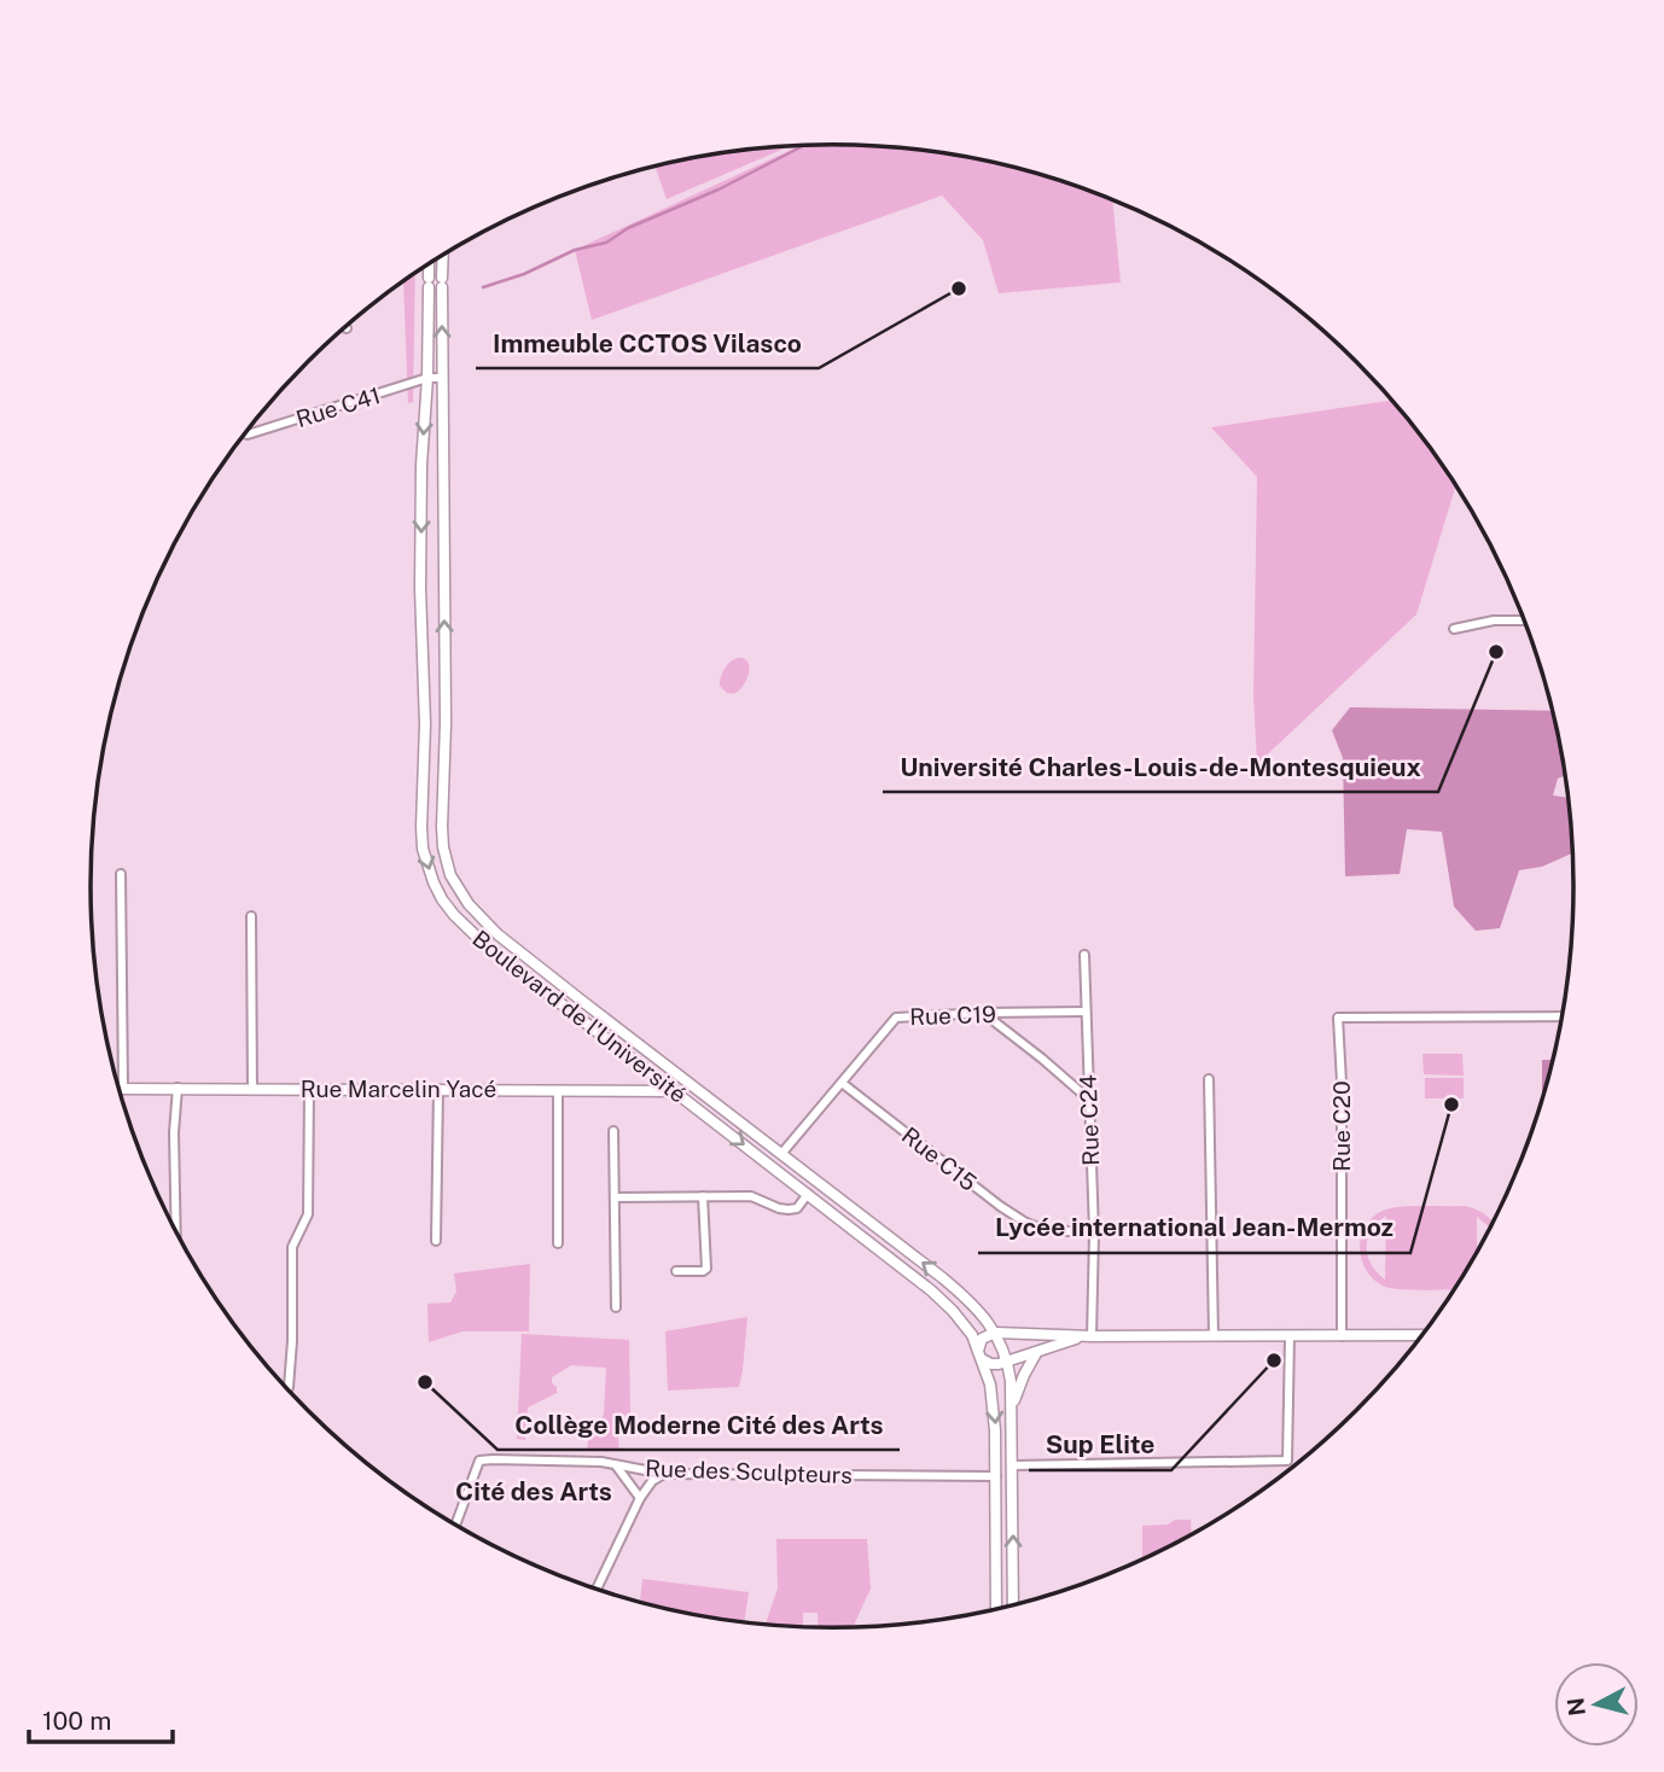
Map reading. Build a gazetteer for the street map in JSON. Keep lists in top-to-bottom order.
{
  "streets": {
    "street": [
      "Rue C41",
      "Rue C19",
      "Boulevard de l'Université",
      "Rue Marcelin Yacé",
      "Rue C24",
      "Rue C20",
      "Rue C15",
      "Rue des Sculpteurs"
    ]
  },
  "crossings": [
    ["Rue C41", "Boulevard de l'Université"],
    ["Rue C19", "Boulevard de l'Université"],
    ["Rue C19", "Rue C24"],
    ["Rue C19", "Rue C15"],
    ["Boulevard de l'Université", "Rue Marcelin Yacé"],
    ["Boulevard de l'Université", "Rue des Sculpteurs"],
    ["Rue C24", "Rue C15"]
  ],
  "districts": ["Cité des Arts"],
  "places": [
    "Immeuble CCTOS Vilasco",
    "Université Charles-Louis-de-Montesquieux",
    "Lycée international Jean-Mermoz",
    "Sup Elite",
    "Collège Moderne Cité des Arts"
  ],
  "scale_bar": "100 m",
  "north": "left"
}
